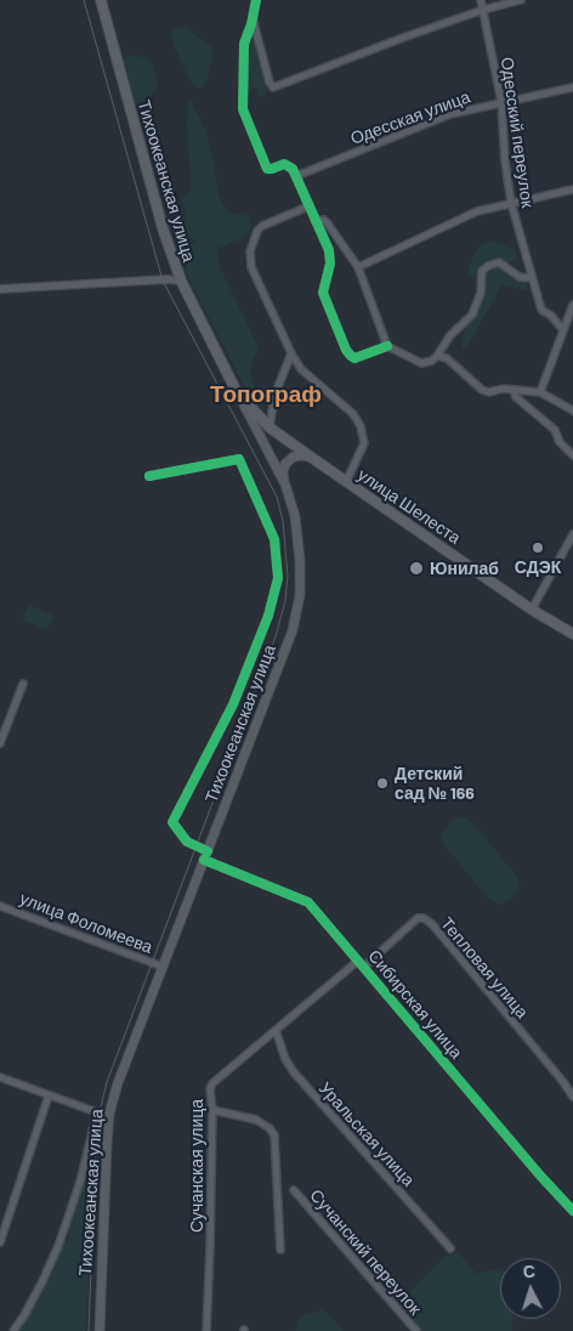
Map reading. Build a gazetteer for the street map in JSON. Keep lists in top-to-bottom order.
{
  "streets": {
    "main road": ["Тихоокеанская улица", "улица Шелеста"],
    "street": [
      "Одесская улица",
      "Одесский переулок",
      "улица Фоломеева",
      "Тепловая улица",
      "Сибирская улица",
      "Уральская улица",
      "Сучанская улица",
      "Сучанский переулок"
    ]
  },
  "crossings": [
    ["Одесская улица", "Одесский переулок"],
    ["Тихоокеанская улица", "улица Шелеста"],
    ["Тихоокеанская улица", "улица Фоломеева"],
    ["Тихоокеанская улица", "Сибирская улица"],
    ["Тепловая улица", "Сибирская улица"],
    ["Сибирская улица", "Сучанская улица"],
    ["Уральская улица", "Сучанская улица"]
  ],
  "districts": ["Топограф"],
  "places": ["СДЭК", "Юнилаб", "Детский сад № 166"],
  "north": "top"
}
